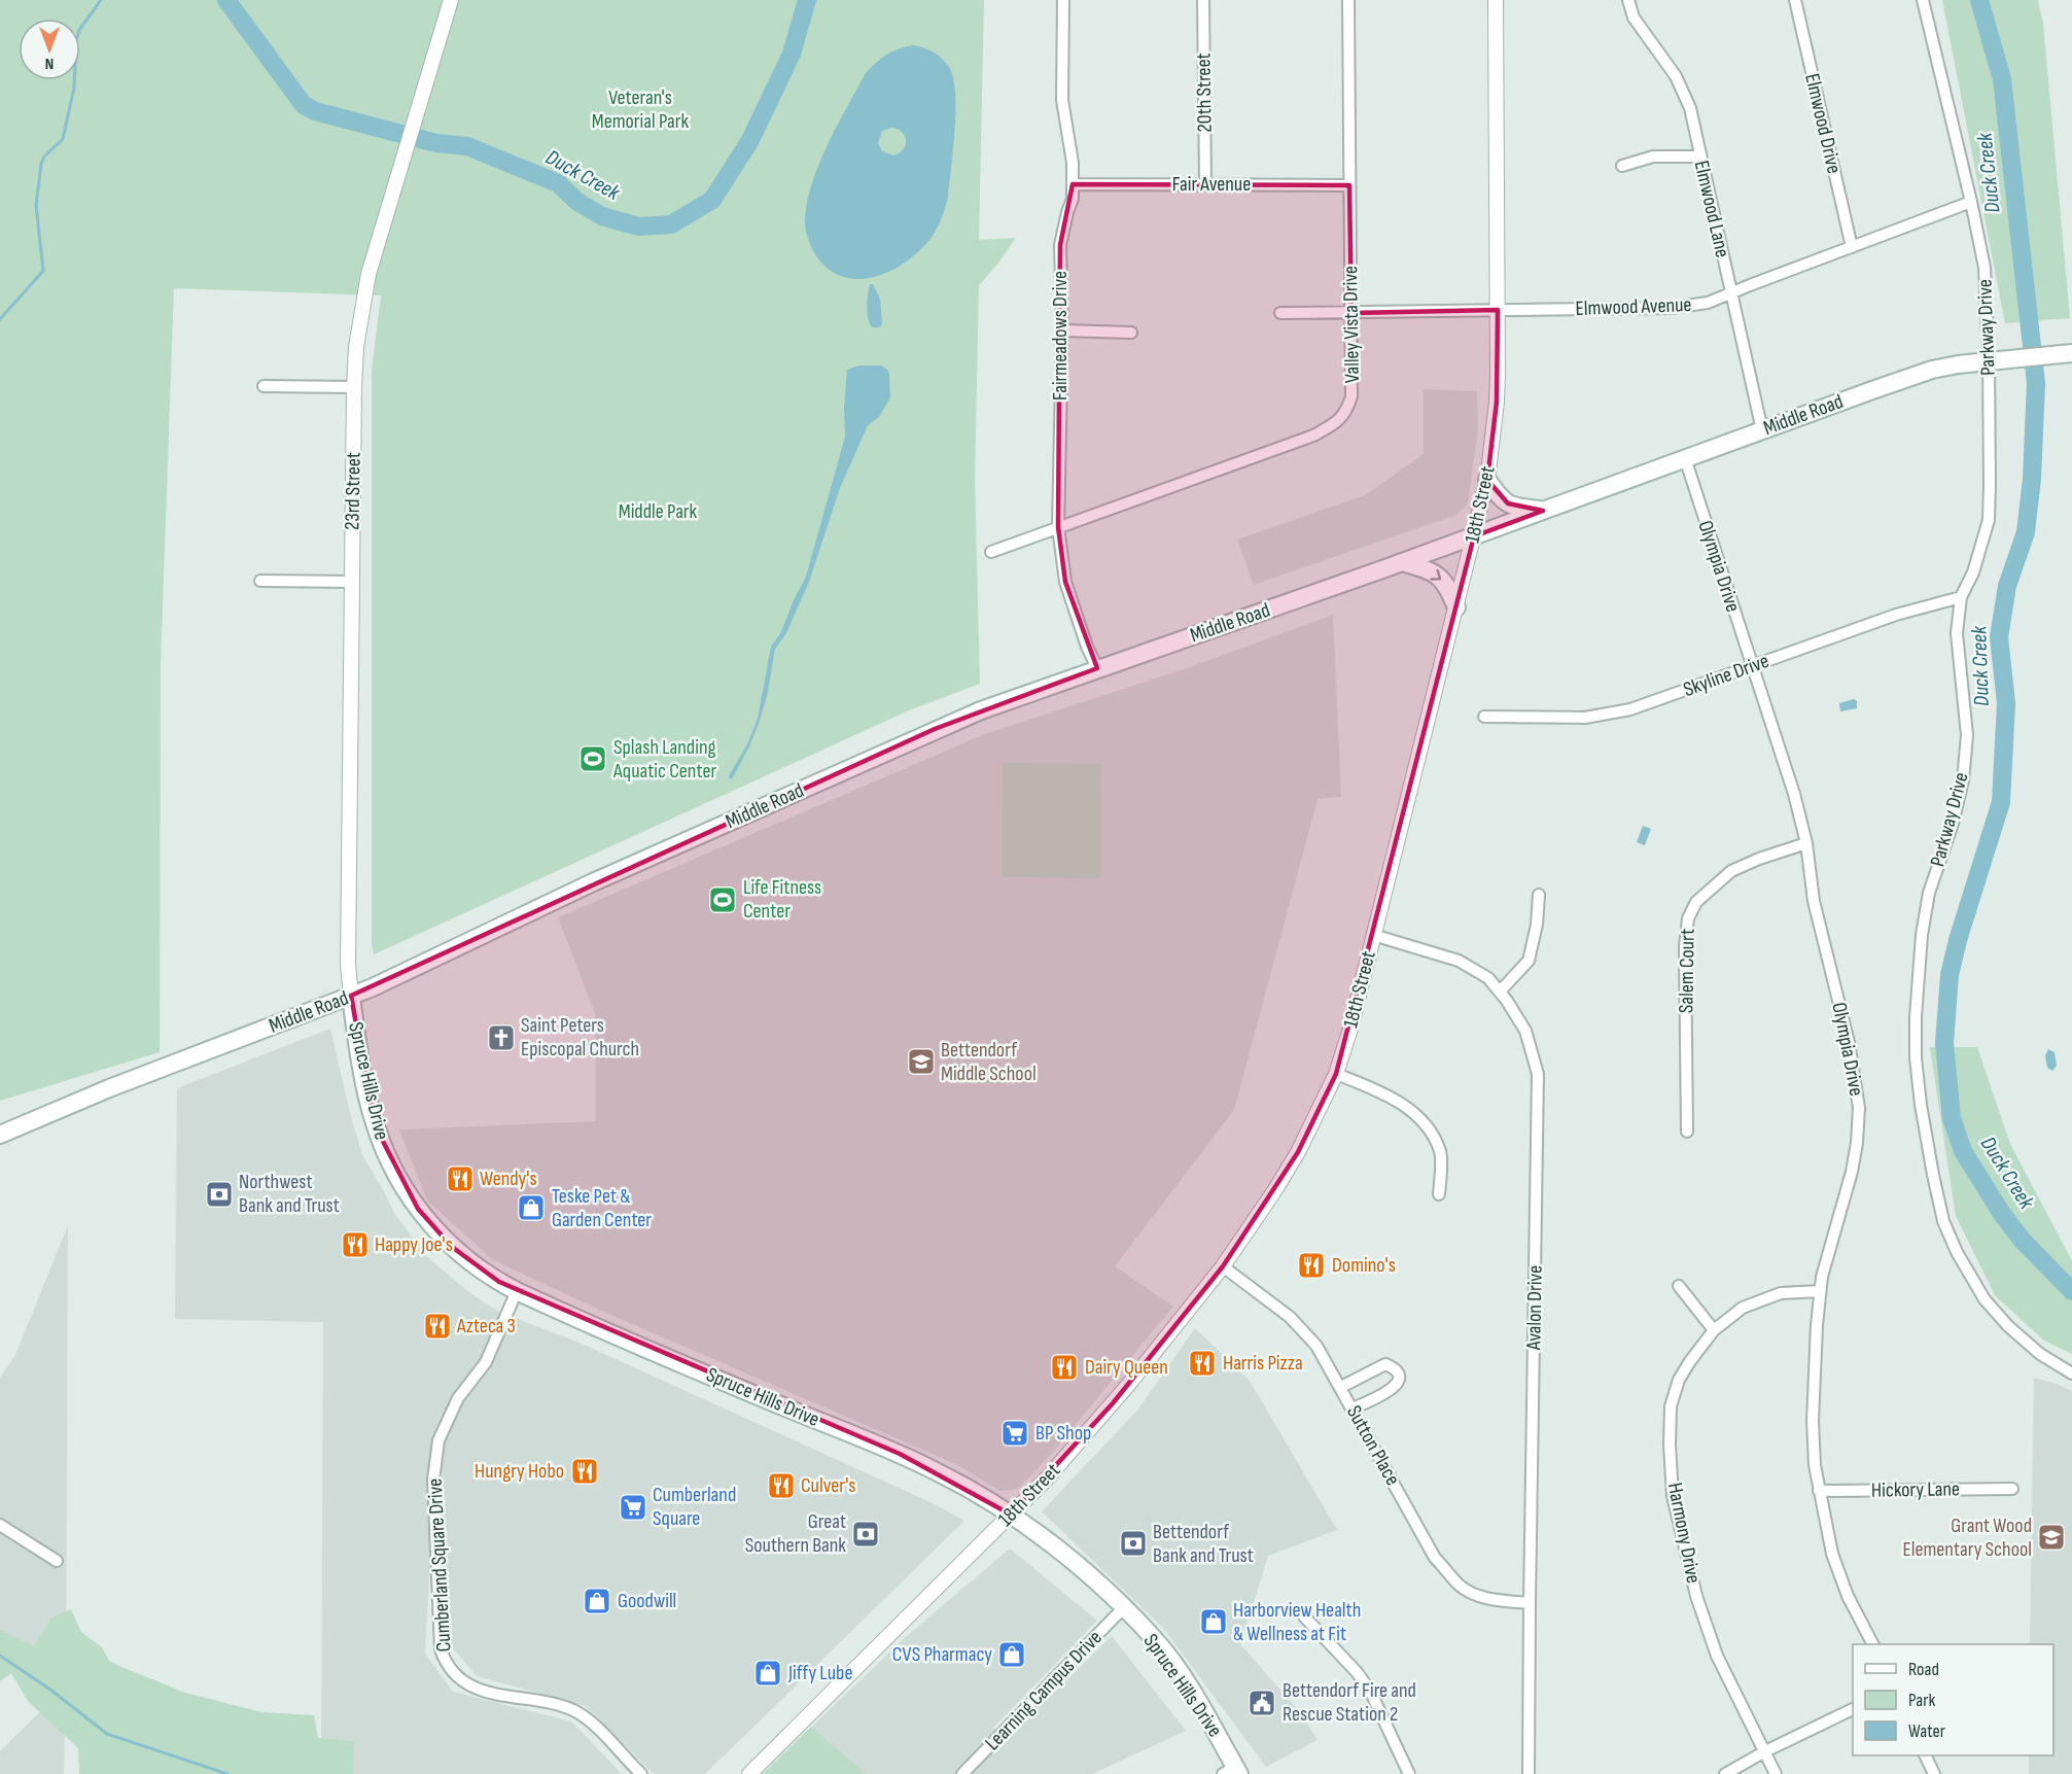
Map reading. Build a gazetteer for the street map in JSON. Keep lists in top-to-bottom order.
{
  "streets": {
    "main road": ["Middle Road", "Spruce Hills Drive"],
    "street": [
      "20th Street",
      "Elmwood Drive",
      "Fair Avenue",
      "Elmwood Lane",
      "Elmwood Avenue",
      "Valley Vista Drive",
      "Parkway Drive",
      "Fairmeadows Drive",
      "23rd Street",
      "18th Street",
      "Olympia Drive",
      "Skyline Drive",
      "Salem Court",
      "Avalon Drive",
      "Sutton Place",
      "Hickory Lane",
      "Harmony Drive",
      "Cumberland Square Drive",
      "Learning Campus Drive"
    ]
  },
  "crossings": [
    ["20th Street", "Fair Avenue"],
    ["Elmwood Drive", "Elmwood Avenue"],
    ["Fair Avenue", "Valley Vista Drive"],
    ["Fair Avenue", "Fairmeadows Drive"],
    ["Elmwood Lane", "Elmwood Avenue"],
    ["Elmwood Lane", "Middle Road"],
    ["Elmwood Avenue", "Valley Vista Drive"],
    ["Elmwood Avenue", "Parkway Drive"],
    ["Elmwood Avenue", "18th Street"],
    ["Valley Vista Drive", "Fairmeadows Drive"],
    ["Parkway Drive", "Middle Road"],
    ["Parkway Drive", "Skyline Drive"],
    ["Fairmeadows Drive", "Middle Road"],
    ["Middle Road", "23rd Street"],
    ["Middle Road", "18th Street"],
    ["Middle Road", "Olympia Drive"],
    ["Middle Road", "Spruce Hills Drive"],
    ["23rd Street", "Spruce Hills Drive"],
    ["18th Street", "Spruce Hills Drive"],
    ["18th Street", "Avalon Drive"],
    ["18th Street", "Sutton Place"],
    ["Olympia Drive", "Skyline Drive"],
    ["Olympia Drive", "Salem Court"],
    ["Olympia Drive", "Hickory Lane"],
    ["Olympia Drive", "Harmony Drive"],
    ["Spruce Hills Drive", "Cumberland Square Drive"],
    ["Spruce Hills Drive", "Learning Campus Drive"],
    ["Avalon Drive", "Sutton Place"]
  ],
  "water": ["Duck Creek"],
  "parks": ["Veteran's Memorial Park", "Middle Park"],
  "places": {
    "sports": ["Splash Landing Aquatic Center", "Life Fitness Center"],
    "church": ["Saint Peters Episcopal Church"],
    "school or university": ["Bettendorf Middle School", "Grant Wood Elementary School"],
    "restaurant": [
      "Wendy's",
      "Happy Joe's",
      "Domino's",
      "Azteca 3",
      "Harris Pizza",
      "Dairy Queen",
      "Hungry Hobo",
      "Culver's"
    ],
    "bank": ["Northwest Bank and Trust", "Great Southern Bank", "Bettendorf Bank and Trust"],
    "shop": [
      "Teske Pet & Garden Center",
      "Goodwill",
      "Harborview Health & Wellness at Fit",
      "CVS Pharmacy",
      "Jiffy Lube"
    ],
    "supermarket": ["BP Shop", "Cumberland Square"],
    "public building": ["Bettendorf Fire and Rescue Station 2"]
  },
  "legend": ["Road", "Park", "Water"],
  "north": "bottom"
}
